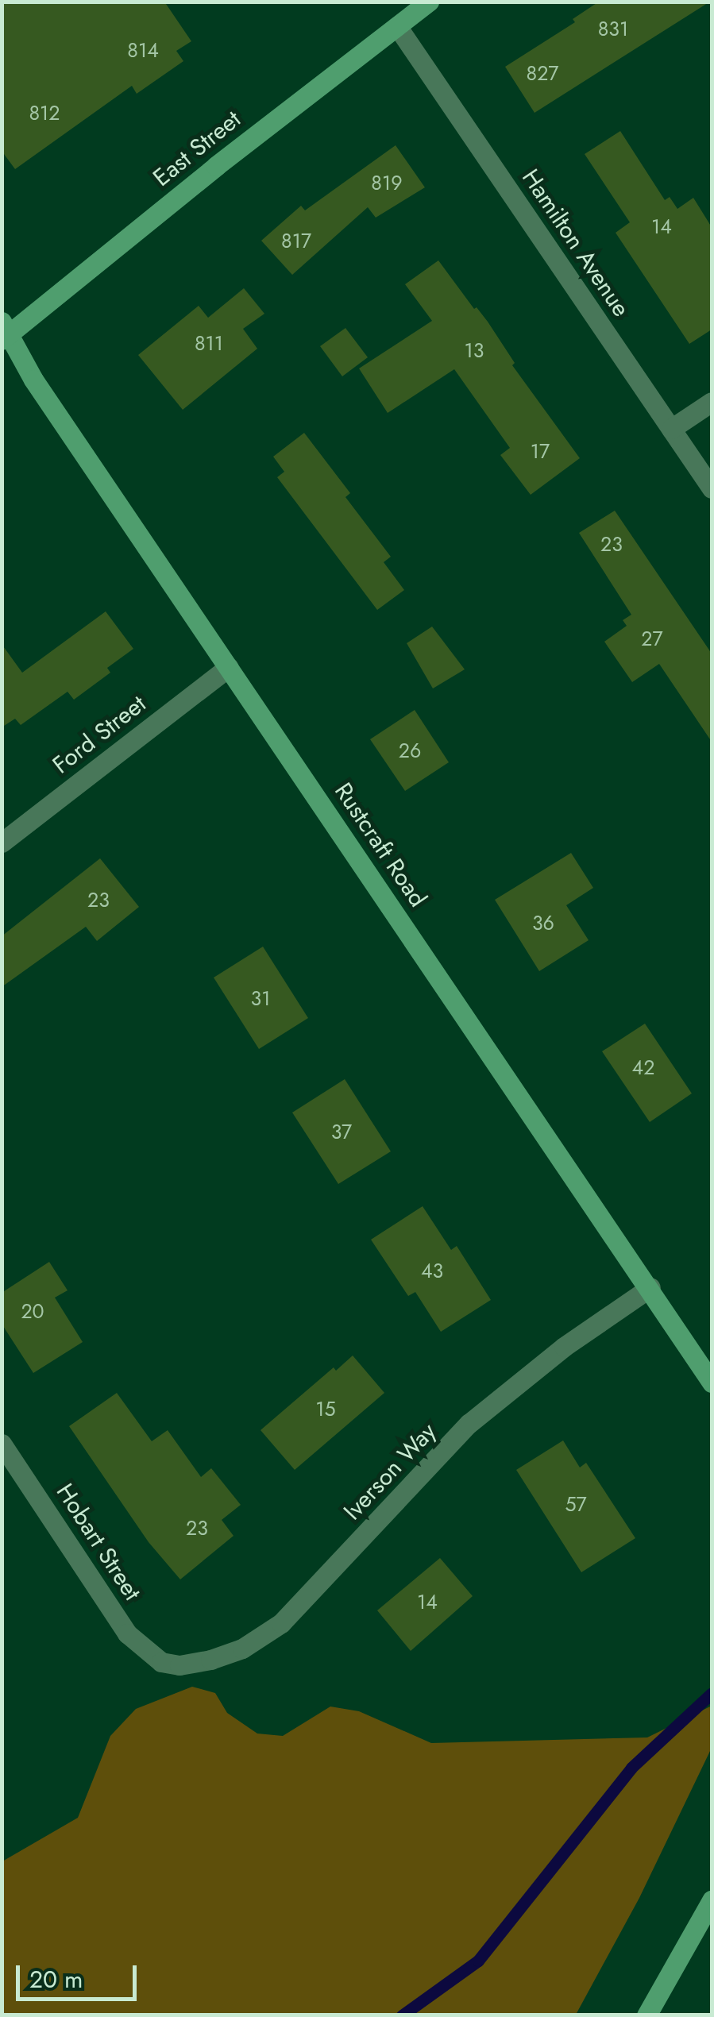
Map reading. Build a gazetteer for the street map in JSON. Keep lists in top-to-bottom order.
{
  "streets": {
    "main road": ["East Street", "Rustcraft Road"],
    "street": [
      "Hamilton Avenue",
      "Ford Street",
      "Iverson Way",
      "Hobart Street"
    ]
  },
  "crossings": [
    ["East Street", "Hamilton Avenue"],
    ["East Street", "Rustcraft Road"],
    ["Ford Street", "Rustcraft Road"],
    ["Rustcraft Road", "Iverson Way"],
    ["Iverson Way", "Hobart Street"]
  ],
  "house_numbers": [
    "831",
    "814",
    "827",
    "812",
    "819",
    "14",
    "817",
    "811",
    "13",
    "17",
    "23",
    "27",
    "26",
    "23",
    "36",
    "31",
    "42",
    "37",
    "43",
    "20",
    "15",
    "57",
    "23",
    "14"
  ],
  "scale_bar": "20 m"
}
